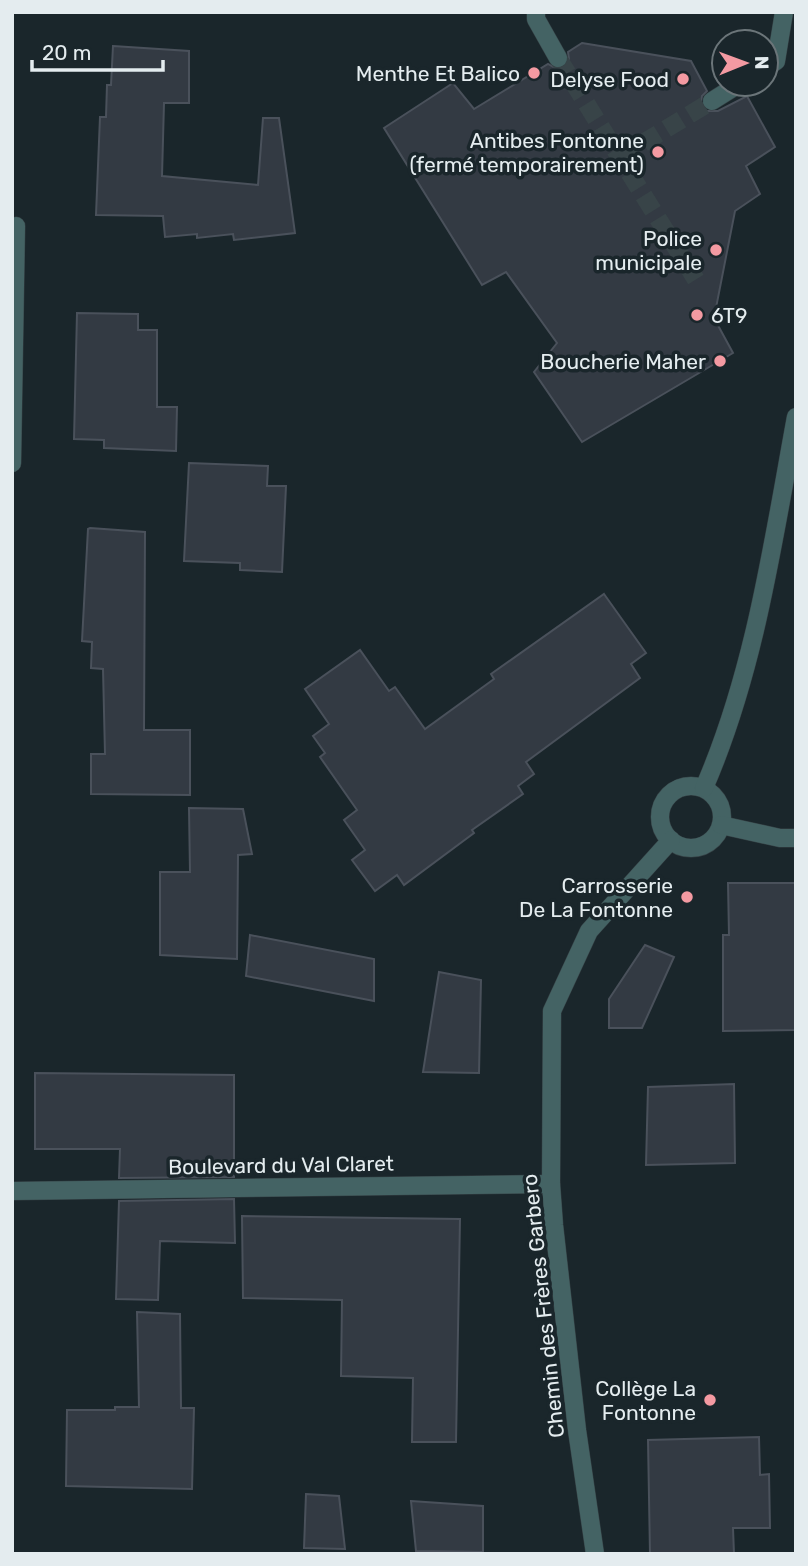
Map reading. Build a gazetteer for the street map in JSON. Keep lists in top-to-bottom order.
{
  "streets": {
    "street": ["Boulevard du Val Claret", "Chemin des Frères Garbero"]
  },
  "crossings": [
    ["Boulevard du Val Claret", "Chemin des Frères Garbero"]
  ],
  "places": [
    "Menthe Et Balico",
    "Delyse Food",
    "Antibes Fontonne (fermé temporairement)",
    "Police municipale",
    "6T9",
    "Boucherie Maher",
    "Carrosserie De La Fontonne",
    "Collège La Fontonne"
  ],
  "scale_bar": "20 m",
  "north": "right"
}
